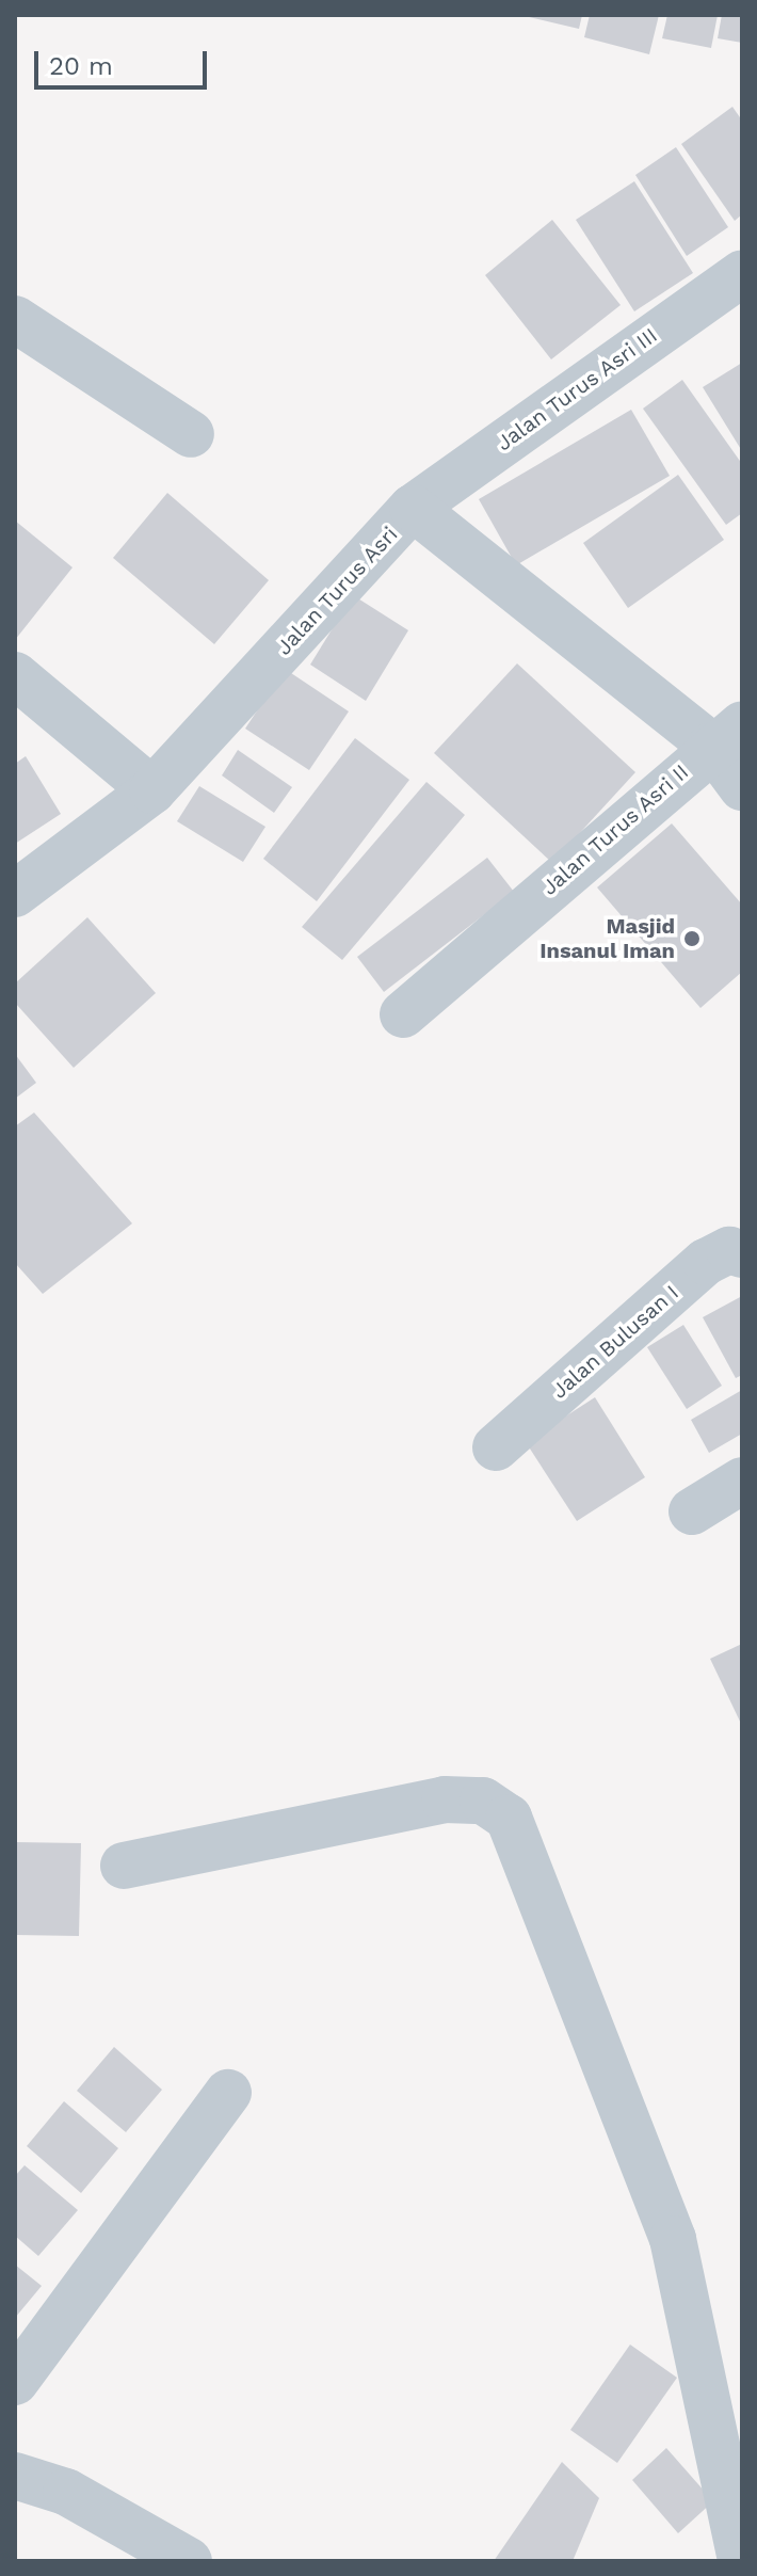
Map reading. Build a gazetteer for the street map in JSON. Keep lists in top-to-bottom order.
{
  "streets": {
    "street": [
      "Jalan Turus Asri III",
      "Jalan Turus Asri",
      "Jalan Turus Asri II",
      "Jalan Bulusan I"
    ]
  },
  "crossings": [
    ["Jalan Turus Asri III", "Jalan Turus Asri"],
    ["Jalan Turus Asri", "Jalan Turus Asri II"]
  ],
  "places": ["Masjid Insanul Iman"],
  "scale_bar": "20 m"
}
